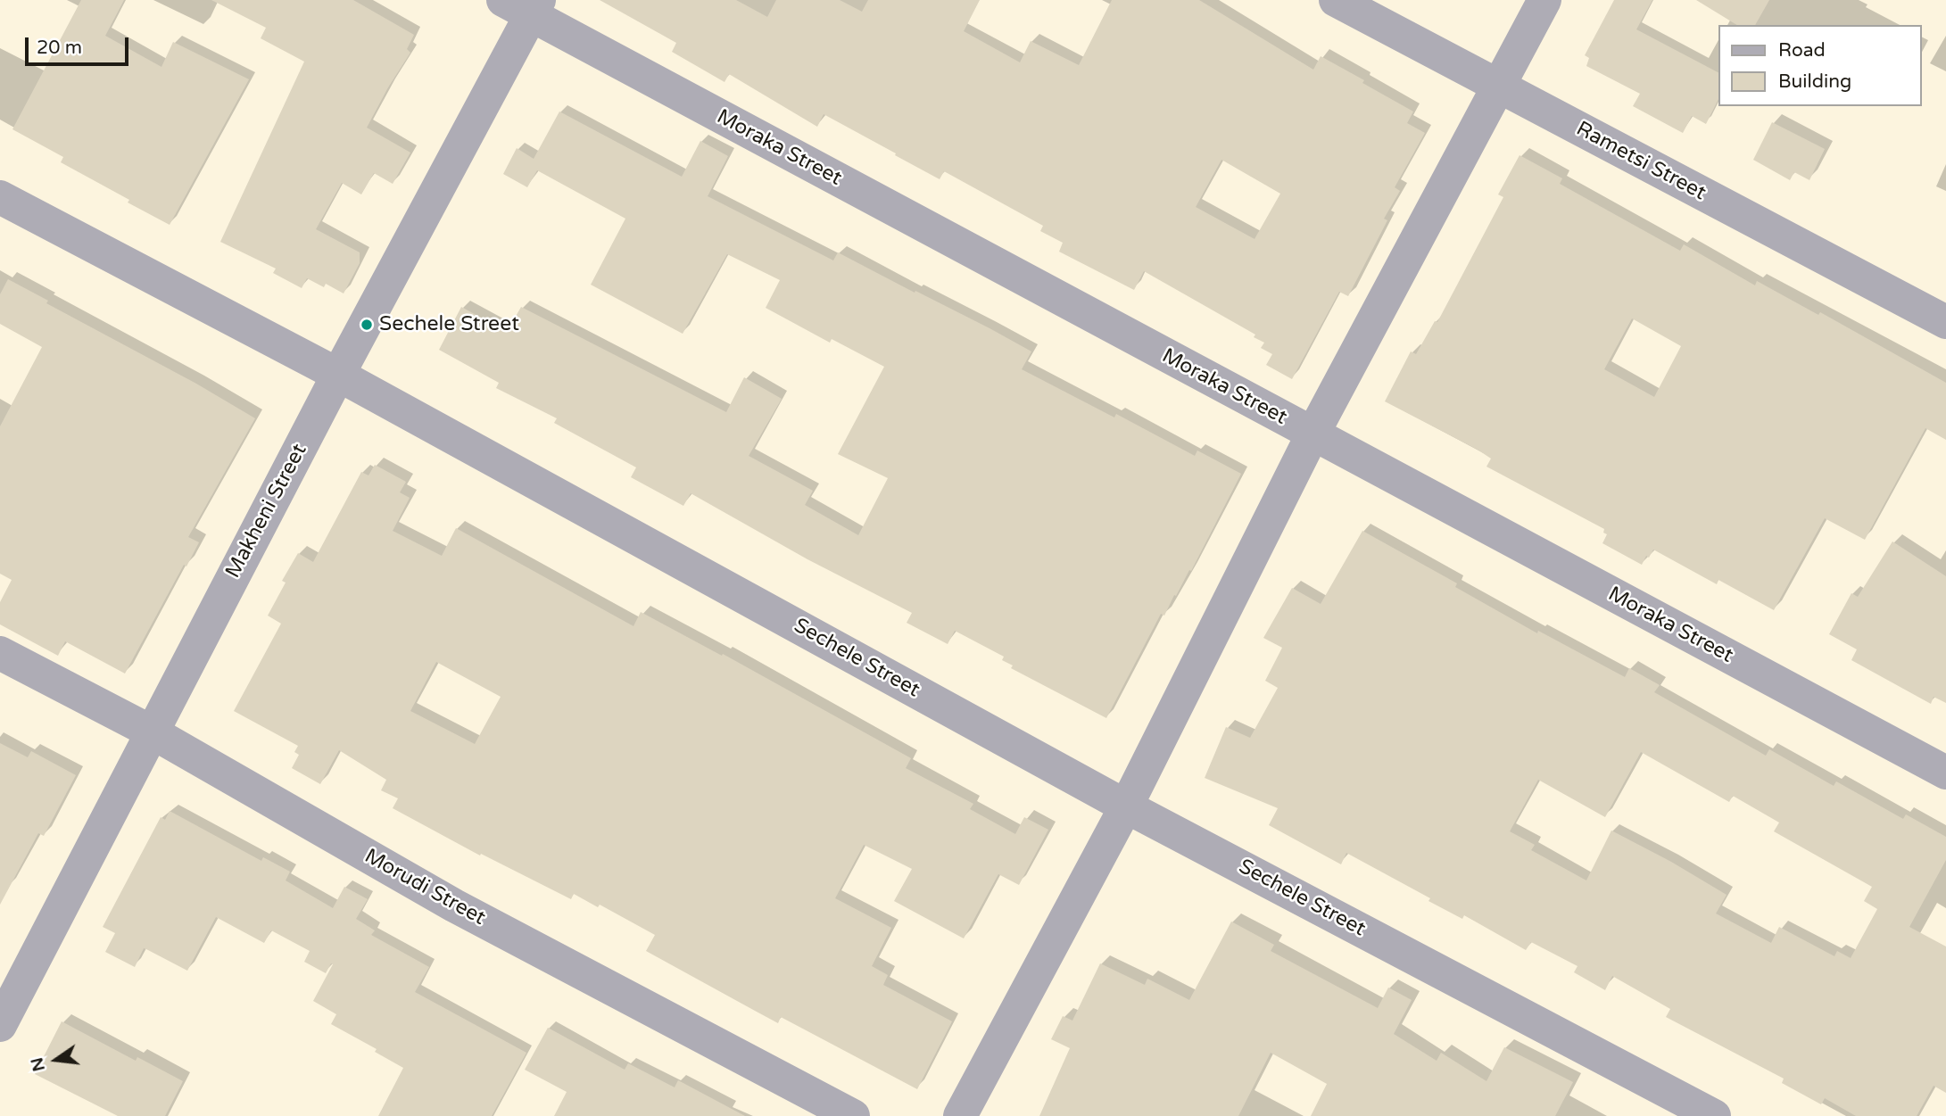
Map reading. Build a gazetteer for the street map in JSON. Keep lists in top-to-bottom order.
{
  "streets": {
    "street": [
      "Moraka Street",
      "Rametsi Street",
      "Makheni Street",
      "Sechele Street",
      "Morudi Street"
    ]
  },
  "crossings": [
    ["Moraka Street", "Makheni Street"],
    ["Makheni Street", "Sechele Street"],
    ["Makheni Street", "Morudi Street"]
  ],
  "places": ["Sechele Street"],
  "legend": ["Road", "Building"],
  "scale_bar": "20 m",
  "north": "left"
}
